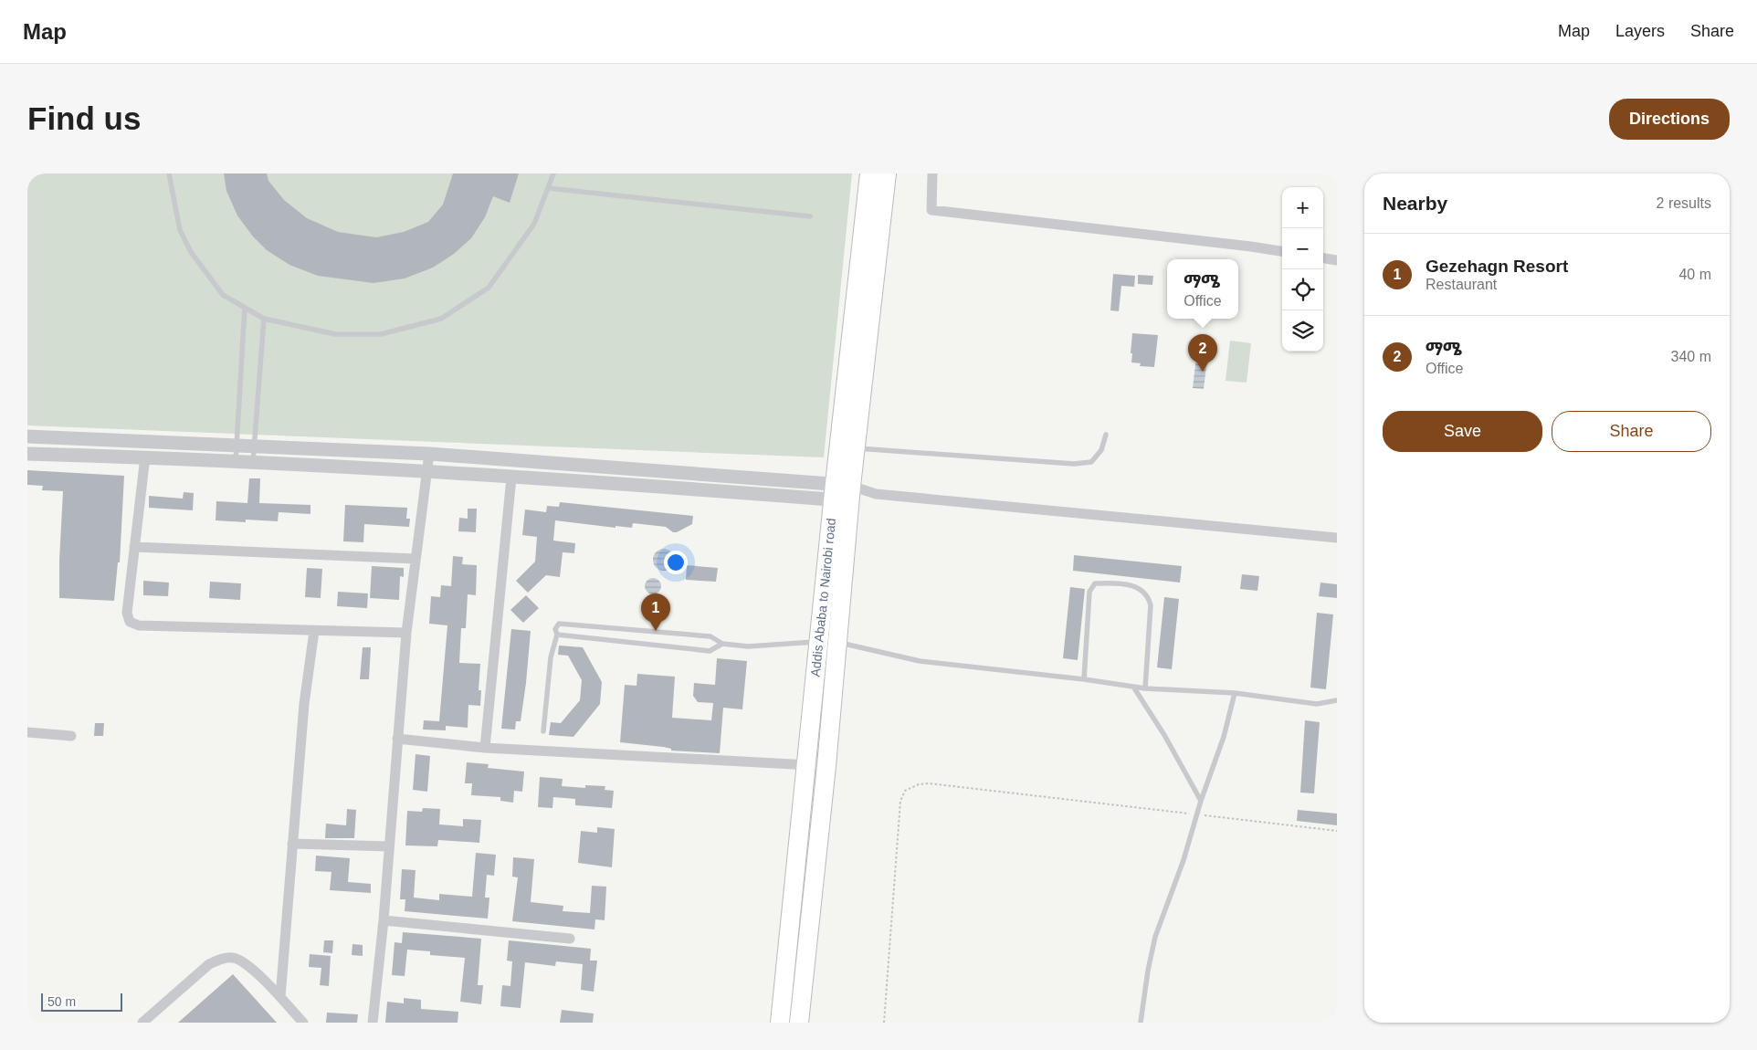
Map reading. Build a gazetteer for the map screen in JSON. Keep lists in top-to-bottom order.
{
  "streets": {
    "highway": ["Addis Ababa to Nairobi road"]
  },
  "scale_bar": "50 m",
  "page": {
    "header": "Map",
    "nav": ["Map", "Layers", "Share"],
    "buttons": [
      "Directions",
      ["Save", "Share"]
    ],
    "title": "Find us",
    "heading": ["Nearby", "2 results"],
    "map_buttons": ["+", "−"],
    "list": [
      {
        "mark": "1",
        "name": "Gezehagn Resort",
        "note": "Restaurant",
        "value": "40 m"
      },
      {
        "mark": "2",
        "name": "ማሜ",
        "note": "Office",
        "value": "340 m"
      }
    ],
    "popup": ["ማሜ", "Office"],
    "pins": ["2", "1"],
    "scale": "50 m"
  }
}
